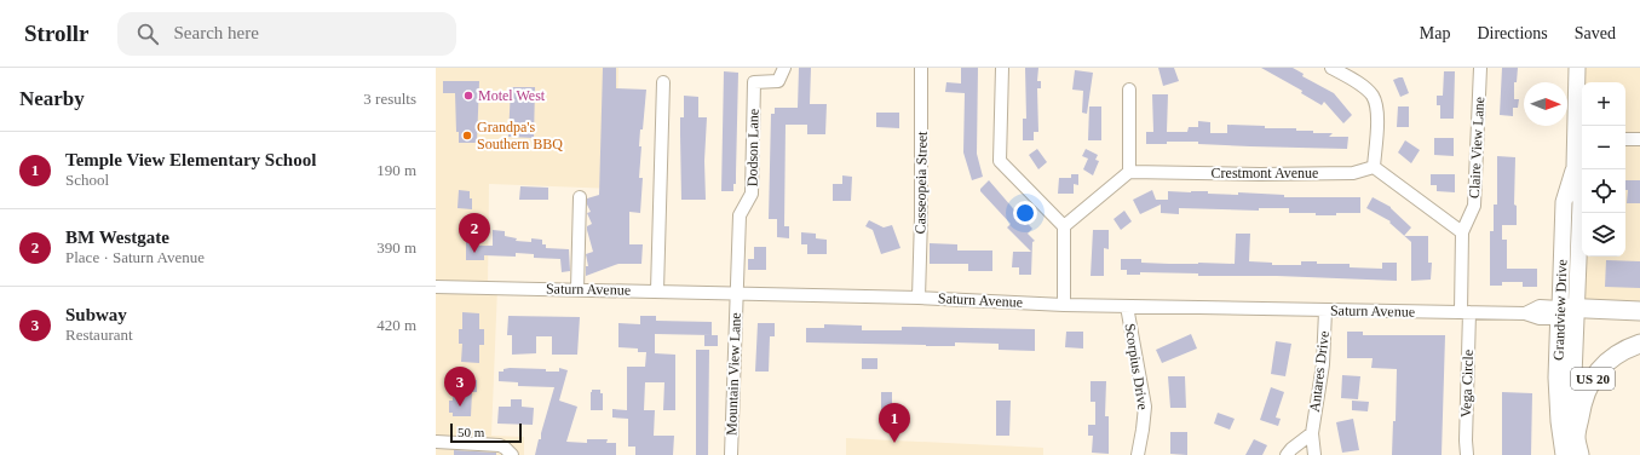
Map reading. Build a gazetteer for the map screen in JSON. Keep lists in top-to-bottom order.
{
  "streets": {
    "highway": ["Grandview Drive", "US 20"],
    "street": [
      "Dodson Lane",
      "Claire View Lane",
      "Crestmont Avenue",
      "Casseopeia Street",
      "Saturn Avenue",
      "Scorpius Drive",
      "Antares Drive",
      "Mountain View Lane",
      "Vega Circle"
    ]
  },
  "crossings": [
    ["Dodson Lane", "Saturn Avenue"],
    ["Dodson Lane", "Mountain View Lane"],
    ["Claire View Lane", "Saturn Avenue"],
    ["Claire View Lane", "Vega Circle"],
    ["Casseopeia Street", "Saturn Avenue"],
    ["Saturn Avenue", "Grandview Drive"],
    ["Saturn Avenue", "Scorpius Drive"],
    ["Saturn Avenue", "Antares Drive"],
    ["Saturn Avenue", "Mountain View Lane"],
    ["Saturn Avenue", "Vega Circle"],
    ["Grandview Drive", "US 20"]
  ],
  "places": ["Motel West", "Grandpa's Southern BBQ"],
  "scale_bar": "50 m",
  "north": "right",
  "page": {
    "header": "Strollr",
    "search": "Search here",
    "nav": ["Map", "Directions", "Saved"],
    "heading": ["Nearby", "3 results"],
    "map_buttons": ["+", "−"],
    "list": [
      {
        "mark": "1",
        "name": "Temple View Elementary School",
        "note": "School",
        "value": "190 m"
      },
      {
        "mark": "2",
        "name": "BM Westgate",
        "note": "Place · Saturn Avenue",
        "value": "390 m"
      },
      {
        "mark": "3",
        "name": "Subway",
        "note": "Restaurant",
        "value": "420 m"
      }
    ],
    "pins": ["2", "3", "1"],
    "scale": "50 m"
  }
}
